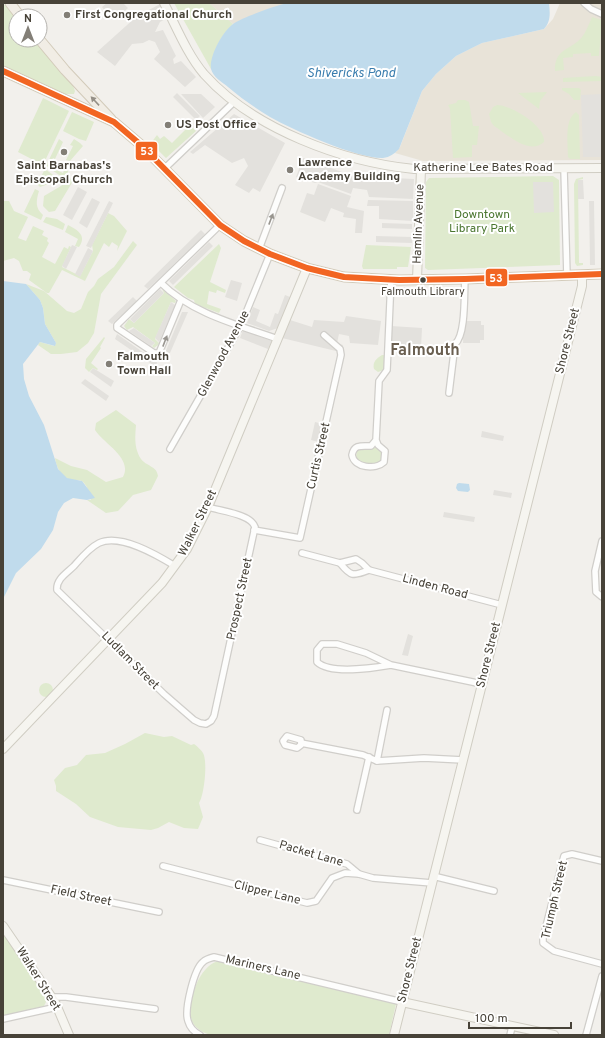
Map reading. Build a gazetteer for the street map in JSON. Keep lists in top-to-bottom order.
{
  "streets": {
    "street": [
      "Katherine Lee Bates Road",
      "Hamlin Avenue",
      "Shore Street",
      "Glenwood Avenue",
      "Curtis Street",
      "Walker Street",
      "Linden Road",
      "Prospect Street",
      "Ludlam Street",
      "Packet Lane",
      "Clipper Lane",
      "Field Street",
      "Triumph Street",
      "Mariners Lane"
    ]
  },
  "crossings": [
    ["Katherine Lee Bates Road", "Hamlin Avenue"],
    ["Shore Street", "Linden Road"],
    ["Shore Street", "Clipper Lane"],
    ["Shore Street", "Mariners Lane"],
    ["Curtis Street", "Prospect Street"],
    ["Walker Street", "Ludlam Street"],
    ["Prospect Street", "Ludlam Street"],
    ["Packet Lane", "Clipper Lane"]
  ],
  "districts": ["Falmouth"],
  "water": ["Shivericks Pond"],
  "parks": ["Downtown Library Park"],
  "places": [
    "First Congregational Church",
    "US Post Office",
    "Saint Barnabas's Episcopal Church",
    "Lawrence Academy Building",
    "Falmouth Library",
    "Falmouth Town Hall"
  ],
  "lines": ["transit line 53"],
  "scale_bar": "100 m",
  "north": "top"
}
